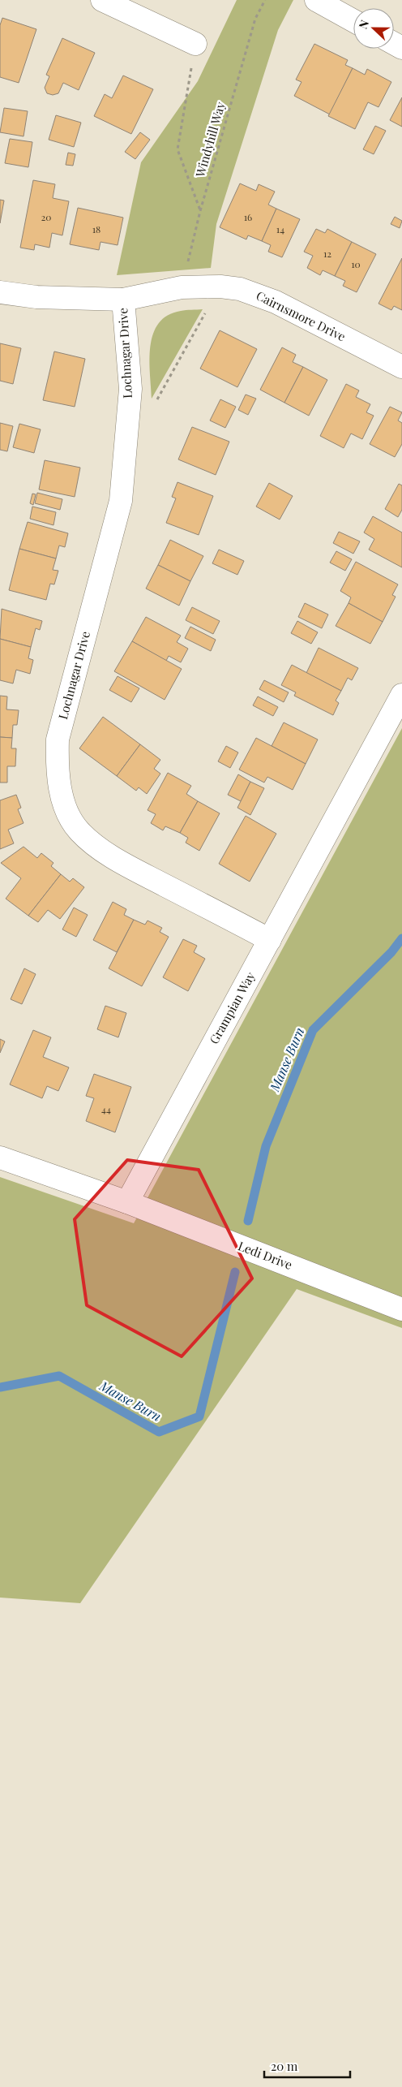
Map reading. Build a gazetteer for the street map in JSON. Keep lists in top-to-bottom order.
{
  "streets": {
    "street": [
      "Cairnsmore Drive",
      "Lochnagar Drive",
      "Grampian Way",
      "Ledi Drive"
    ],
    "path": ["Windyhill Way"]
  },
  "crossings": [
    ["Windyhill Way", "Cairnsmore Drive"],
    ["Cairnsmore Drive", "Lochnagar Drive"],
    ["Lochnagar Drive", "Grampian Way"],
    ["Grampian Way", "Ledi Drive"]
  ],
  "water": ["Manse Burn"],
  "house_numbers": [
    "20",
    "16",
    "18",
    "14",
    "12",
    "10",
    "44"
  ],
  "scale_bar": "20 m",
  "north": "left"
}
